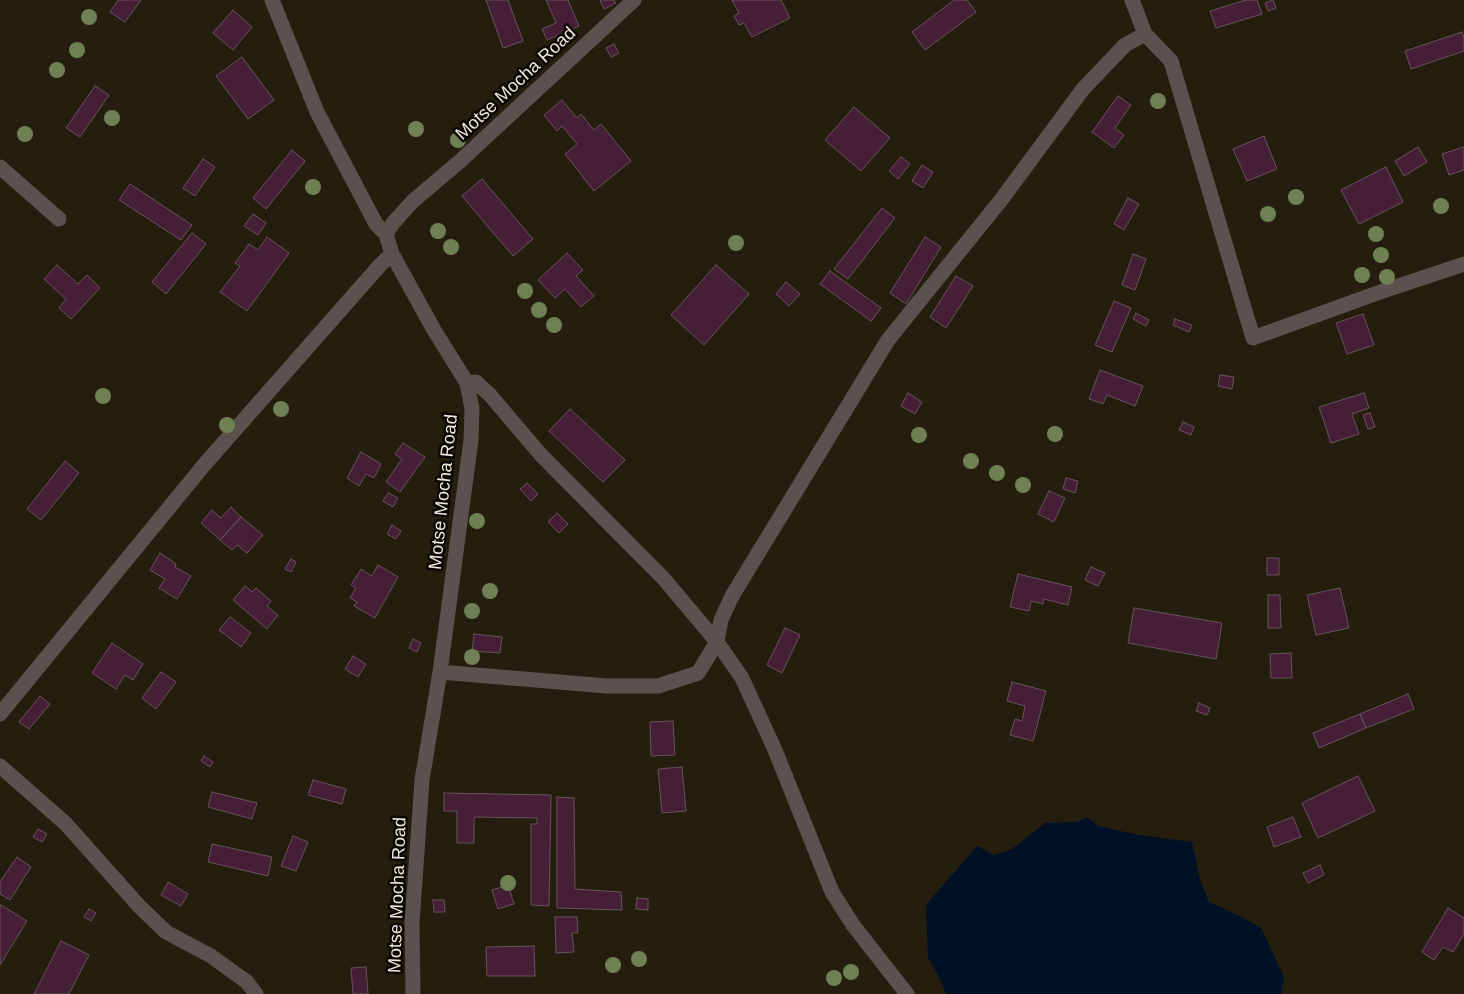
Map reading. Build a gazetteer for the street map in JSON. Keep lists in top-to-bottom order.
{
  "streets": {
    "street": ["Motse Mocha Road"]
  }
}
